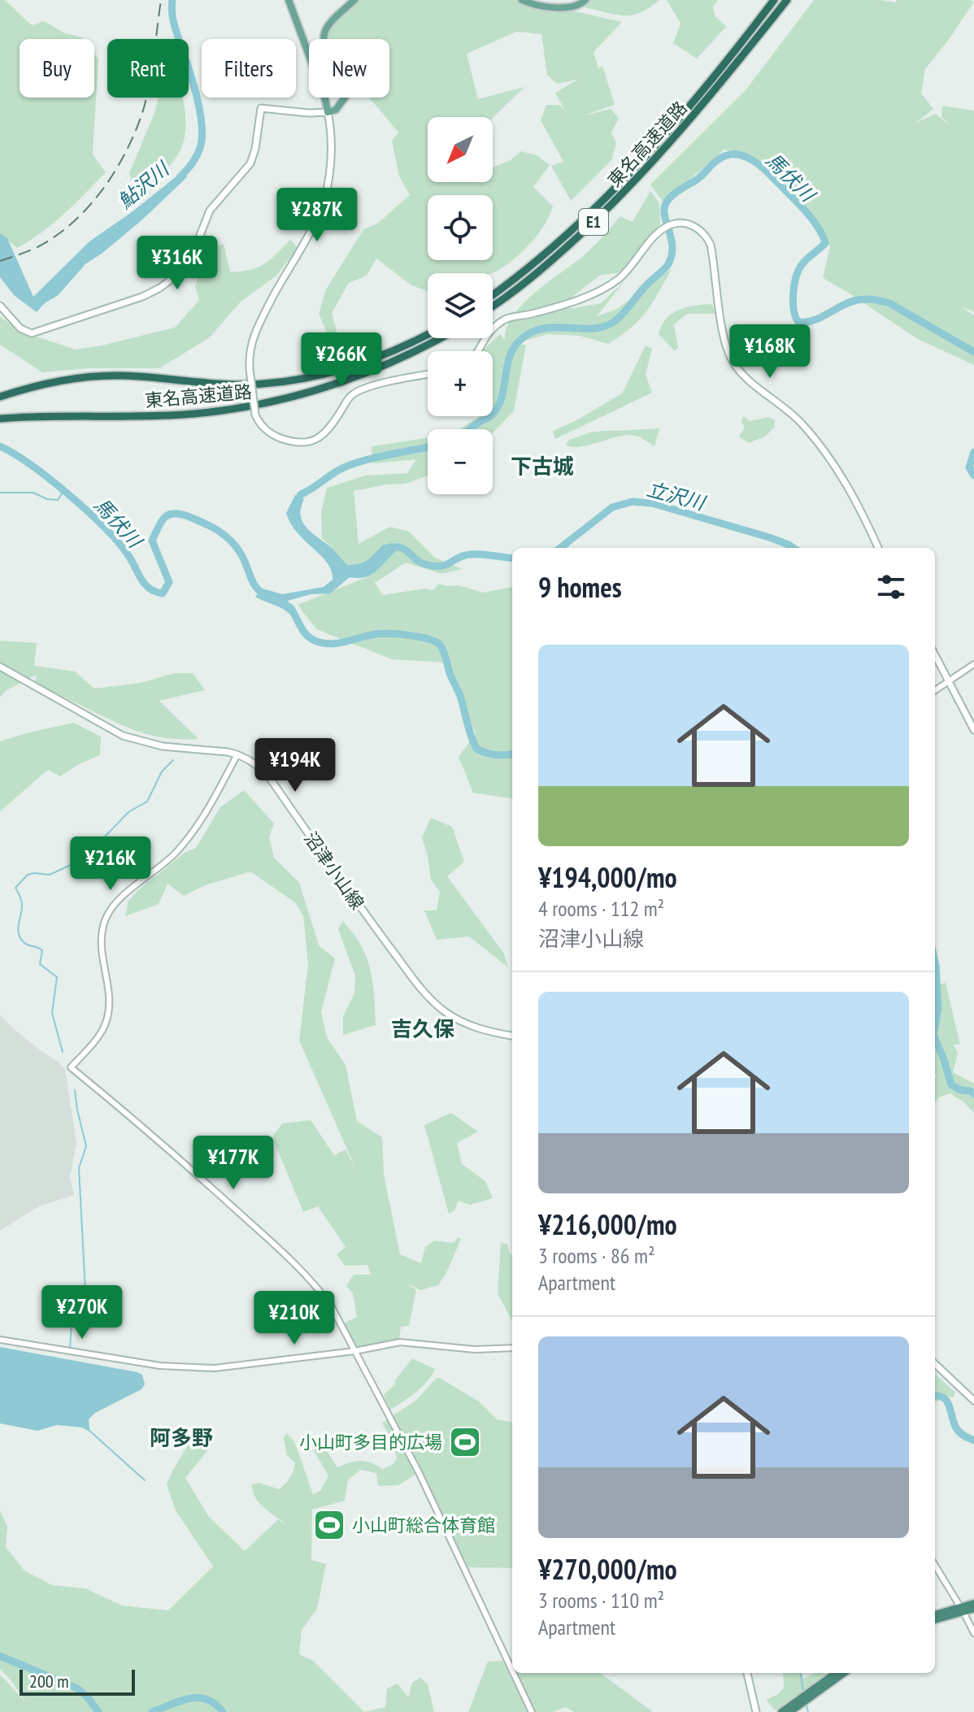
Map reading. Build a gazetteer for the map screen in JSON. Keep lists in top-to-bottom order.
{
  "streets": {
    "highway": ["東名高速道路", "E1"],
    "main road": ["沼津小山線"]
  },
  "districts": ["下古城", "吉久保", "阿多野"],
  "water": ["馬伏川", "鮎沢川", "立沢川"],
  "places": {
    "sports": ["小山町多目的広場", "小山町総合体育館"]
  },
  "scale_bar": "200 m",
  "north": "bottom left",
  "page": {
    "chip": [
      "Buy",
      "Rent",
      "Filters",
      "New"
    ],
    "map_buttons": ["+", "−"],
    "price": [
      "¥287K",
      "¥316K",
      "¥168K",
      "¥266K",
      "¥194K",
      "¥216K",
      "¥177K",
      "¥270K",
      "¥210K"
    ],
    "heading": "9 homes",
    "list": [
      {
        "name": "¥194,000/mo",
        "note": "4 rooms · 112 m² · 沼津小山線"
      },
      {
        "name": "¥216,000/mo",
        "note": "3 rooms · 86 m² · Apartment"
      },
      {
        "name": "¥270,000/mo",
        "note": "3 rooms · 110 m² · Apartment"
      }
    ],
    "scale": "200 m"
  }
}
